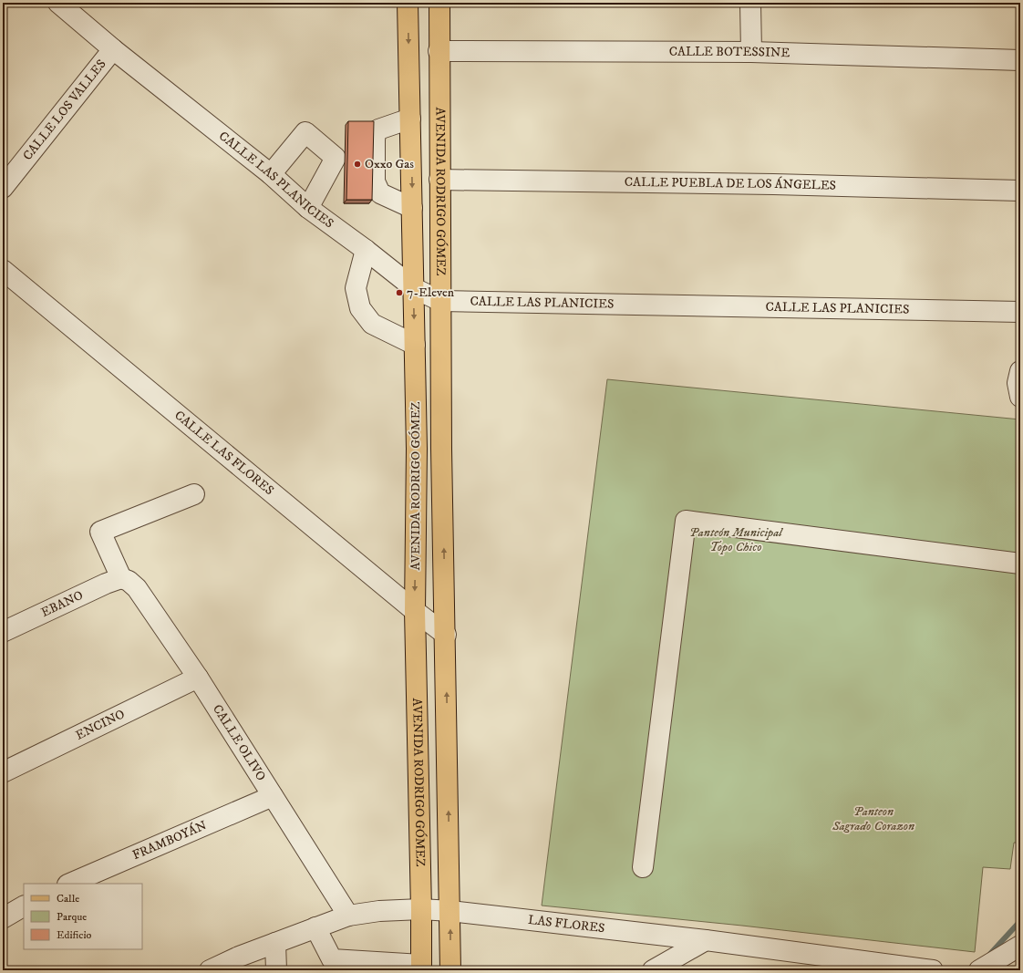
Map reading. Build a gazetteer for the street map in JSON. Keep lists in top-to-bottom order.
{
  "streets": {
    "main road": ["AVENIDA RODRIGO GÓMEZ"],
    "street": [
      "CALLE BOTESSINE",
      "CALLE LOS VALLES",
      "CALLE LAS PLANICIES",
      "CALLE PUEBLA DE LOS ÁNGELES",
      "CALLE LAS FLORES",
      "EBANO",
      "ENCINO",
      "CALLE OLIVO",
      "FRAMBOYÁN",
      "LAS FLORES"
    ]
  },
  "crossings": [
    ["CALLE BOTESSINE", "AVENIDA RODRIGO GÓMEZ"],
    ["CALLE LOS VALLES", "CALLE LAS PLANICIES"],
    ["CALLE LAS PLANICIES", "AVENIDA RODRIGO GÓMEZ"],
    ["CALLE PUEBLA DE LOS ÁNGELES", "AVENIDA RODRIGO GÓMEZ"],
    ["AVENIDA RODRIGO GÓMEZ", "CALLE LAS FLORES"],
    ["AVENIDA RODRIGO GÓMEZ", "LAS FLORES"],
    ["EBANO", "CALLE OLIVO"],
    ["ENCINO", "CALLE OLIVO"],
    ["CALLE OLIVO", "FRAMBOYÁN"],
    ["CALLE OLIVO", "LAS FLORES"]
  ],
  "parks": ["Panteón Municipal Topo Chico", "Panteon Sagrado Corazon"],
  "places": ["Oxxo Gas", "7-Eleven"],
  "legend": ["Calle", "Parque", "Edificio"]
}
